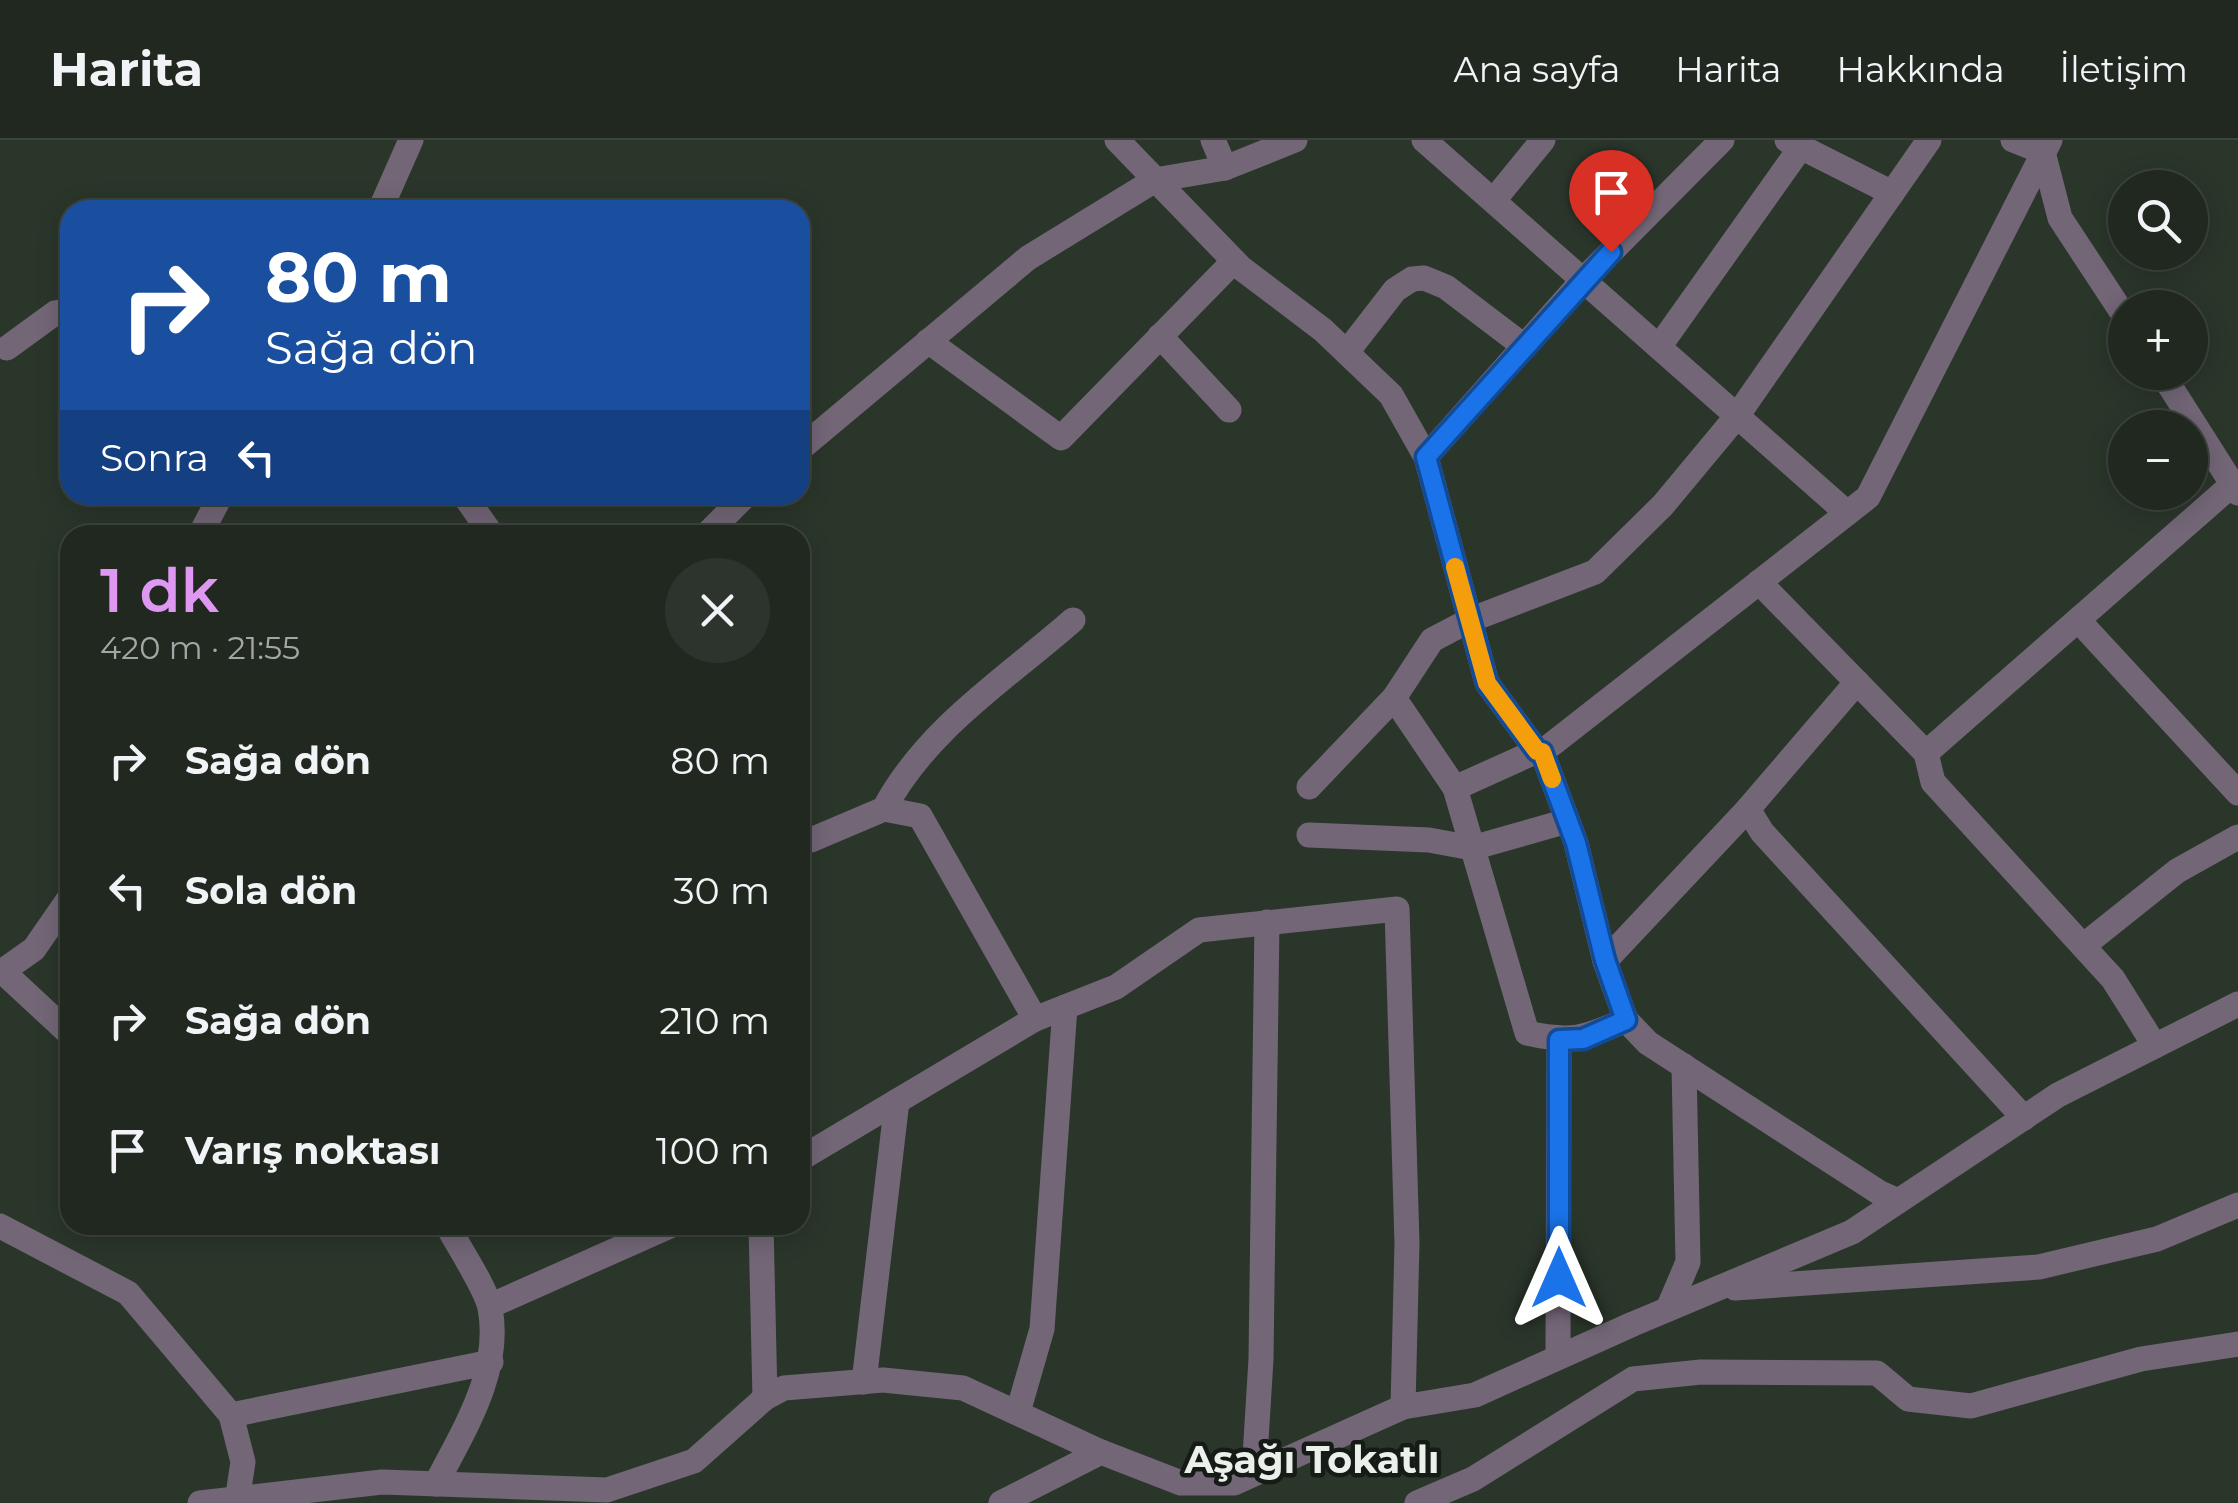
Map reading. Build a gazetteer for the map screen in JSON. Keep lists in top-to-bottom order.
{
  "districts": ["Aşağı Tokatlı"],
  "page": {
    "header": "Harita",
    "nav": [
      "Ana sayfa",
      "Harita",
      "Hakkında",
      "İletişim"
    ],
    "map_buttons": ["+", "−"],
    "turn": ["80 m", "Sağa dön"],
    "then": "Sonra",
    "heading": ["1 dk", "420 m · 21:55"],
    "list": [
      {
        "name": "Sağa dön",
        "value": "80 m"
      },
      {
        "name": "Sola dön",
        "value": "30 m"
      },
      {
        "name": "Sağa dön",
        "value": "210 m"
      },
      {
        "name": "Varış noktası",
        "value": "100 m"
      }
    ]
  }
}
